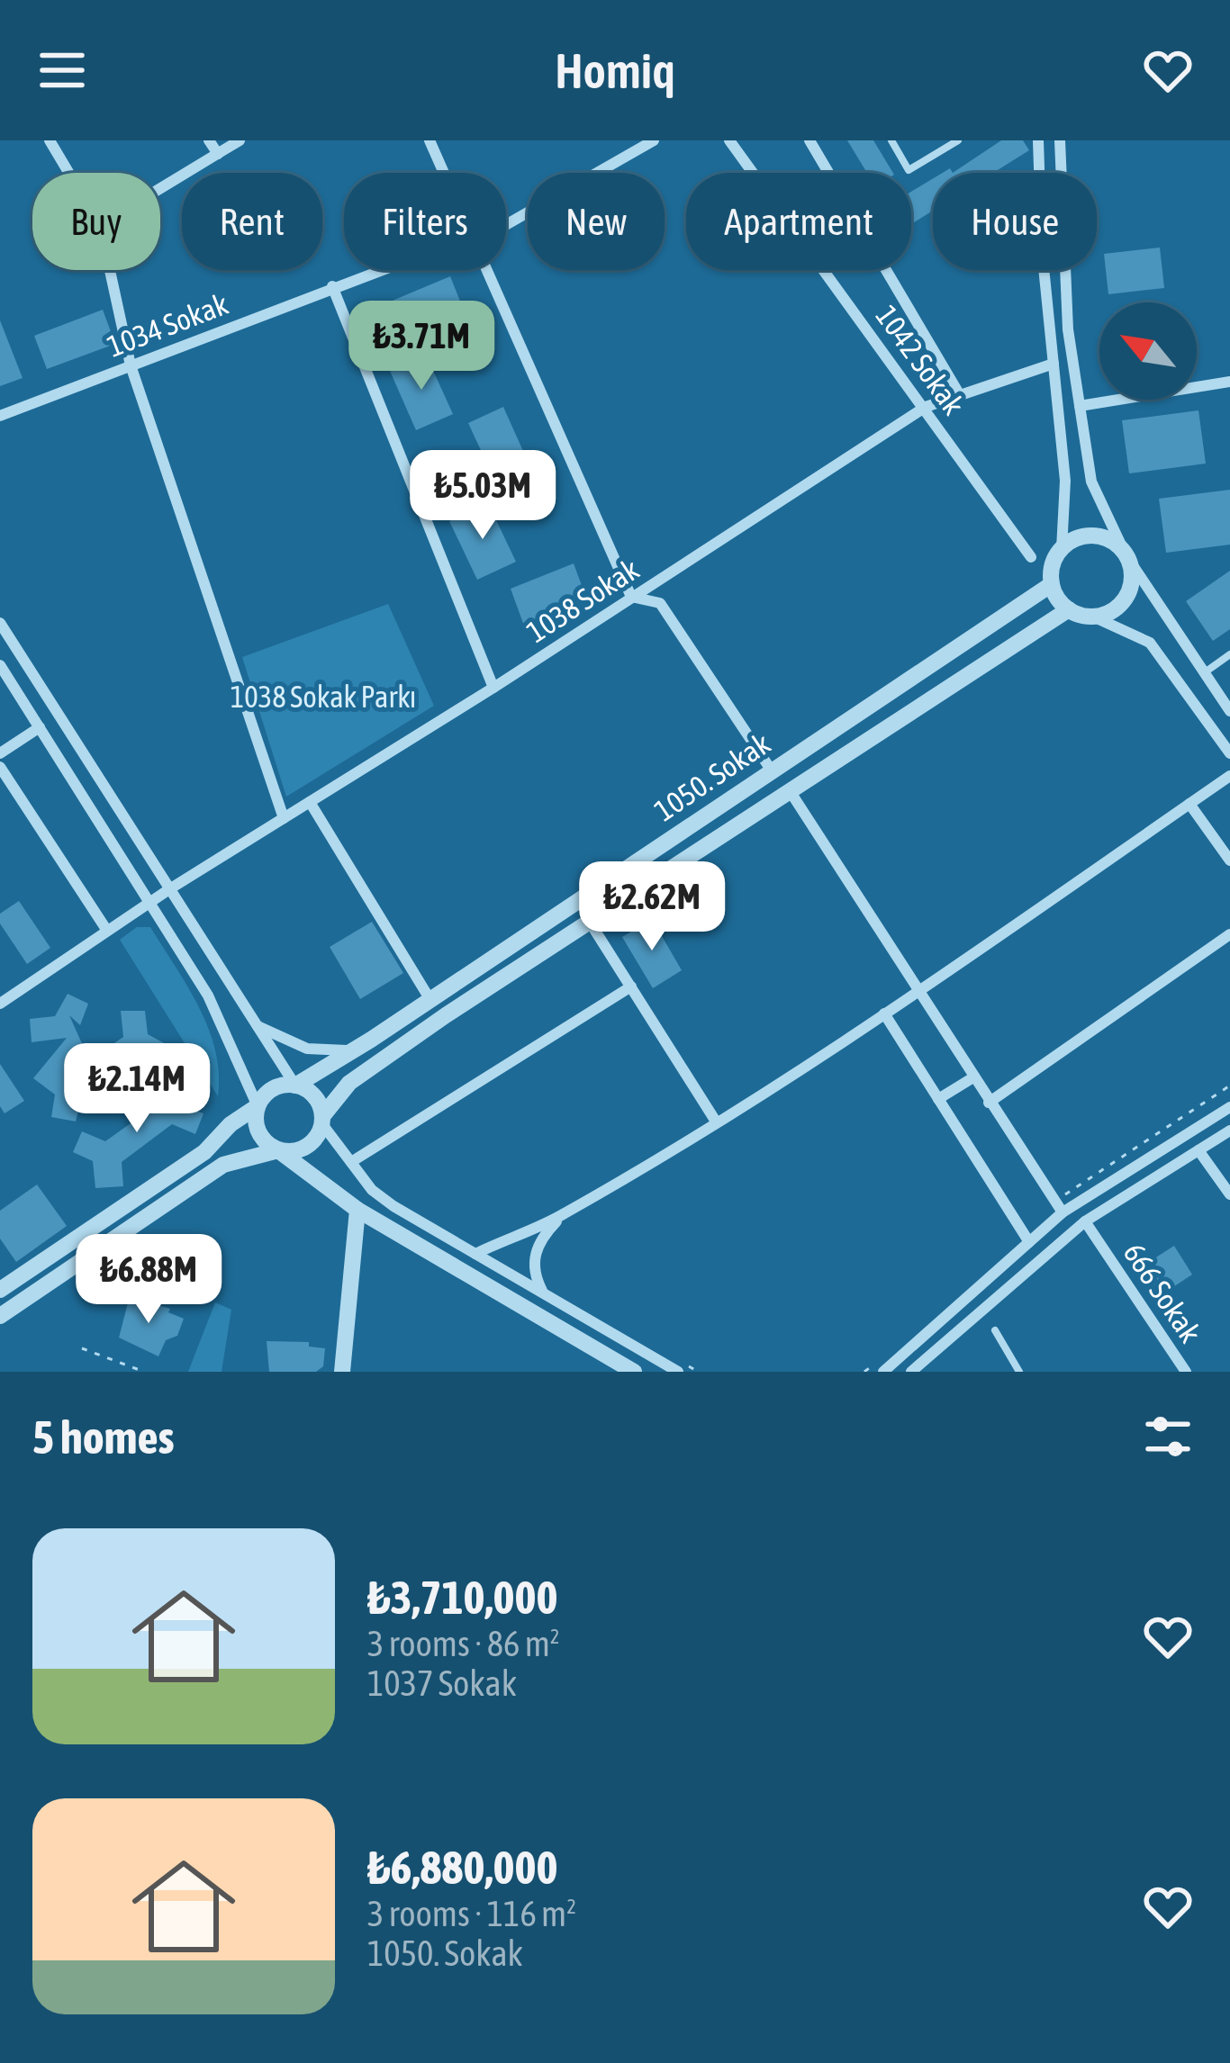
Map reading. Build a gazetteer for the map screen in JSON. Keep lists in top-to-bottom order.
{
  "streets": {
    "street": [
      "1034 Sokak",
      "1042 Sokak",
      "1038 Sokak",
      "1050. Sokak",
      "666 Sokak"
    ]
  },
  "crossings": [
    ["1042 Sokak", "1038 Sokak"]
  ],
  "parks": ["1038 Sokak Parkı"],
  "north": "top left",
  "page": {
    "header": "Homiq",
    "chip": [
      "Buy",
      "Rent",
      "Filters",
      "New",
      "Apartment",
      "House"
    ],
    "price": [
      "₺3.71M",
      "₺5.03M",
      "₺2.62M",
      "₺2.14M",
      "₺6.88M"
    ],
    "heading": "5 homes",
    "list": [
      {
        "name": "₺3,710,000",
        "note": "3 rooms · 86 m² · 1037 Sokak"
      },
      {
        "name": "₺6,880,000",
        "note": "3 rooms · 116 m² · 1050. Sokak"
      }
    ]
  }
}
